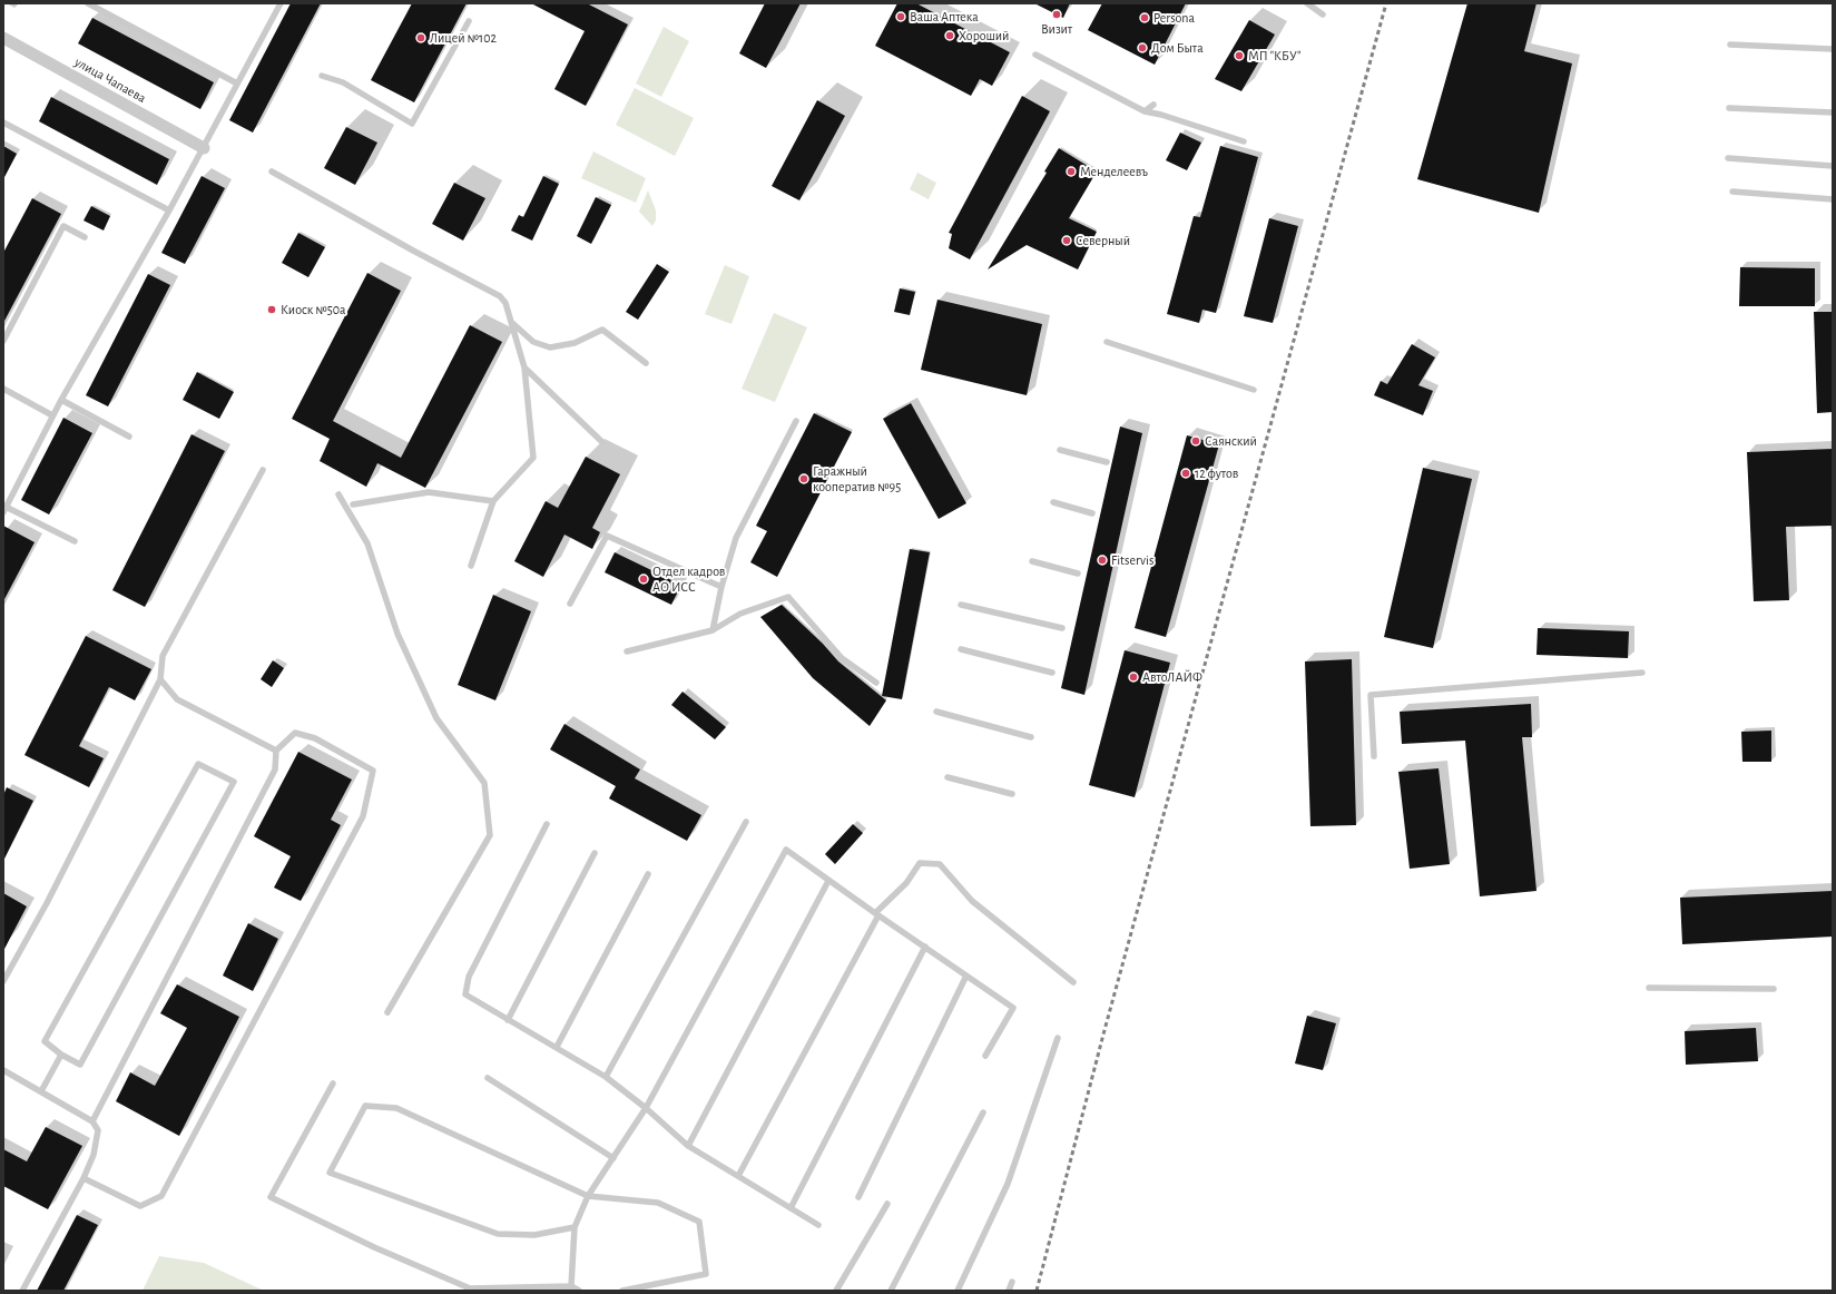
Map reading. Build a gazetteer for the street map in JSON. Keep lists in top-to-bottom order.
{
  "streets": {
    "street": ["улица Чапаева"]
  },
  "places": [
    "Визит",
    "Ваша Аптека",
    "Persona",
    "Хороший",
    "Лицей №102",
    "Дом Быта",
    "МП \"КБУ\"",
    "Менделеевъ",
    "Северный",
    "Киоск №50а",
    "Саянский",
    "12 футов",
    "Гаражный кооператив №95",
    "Fitservis",
    "Отдел кадров АО ИСС",
    "АвтоЛАЙФ"
  ]
}
